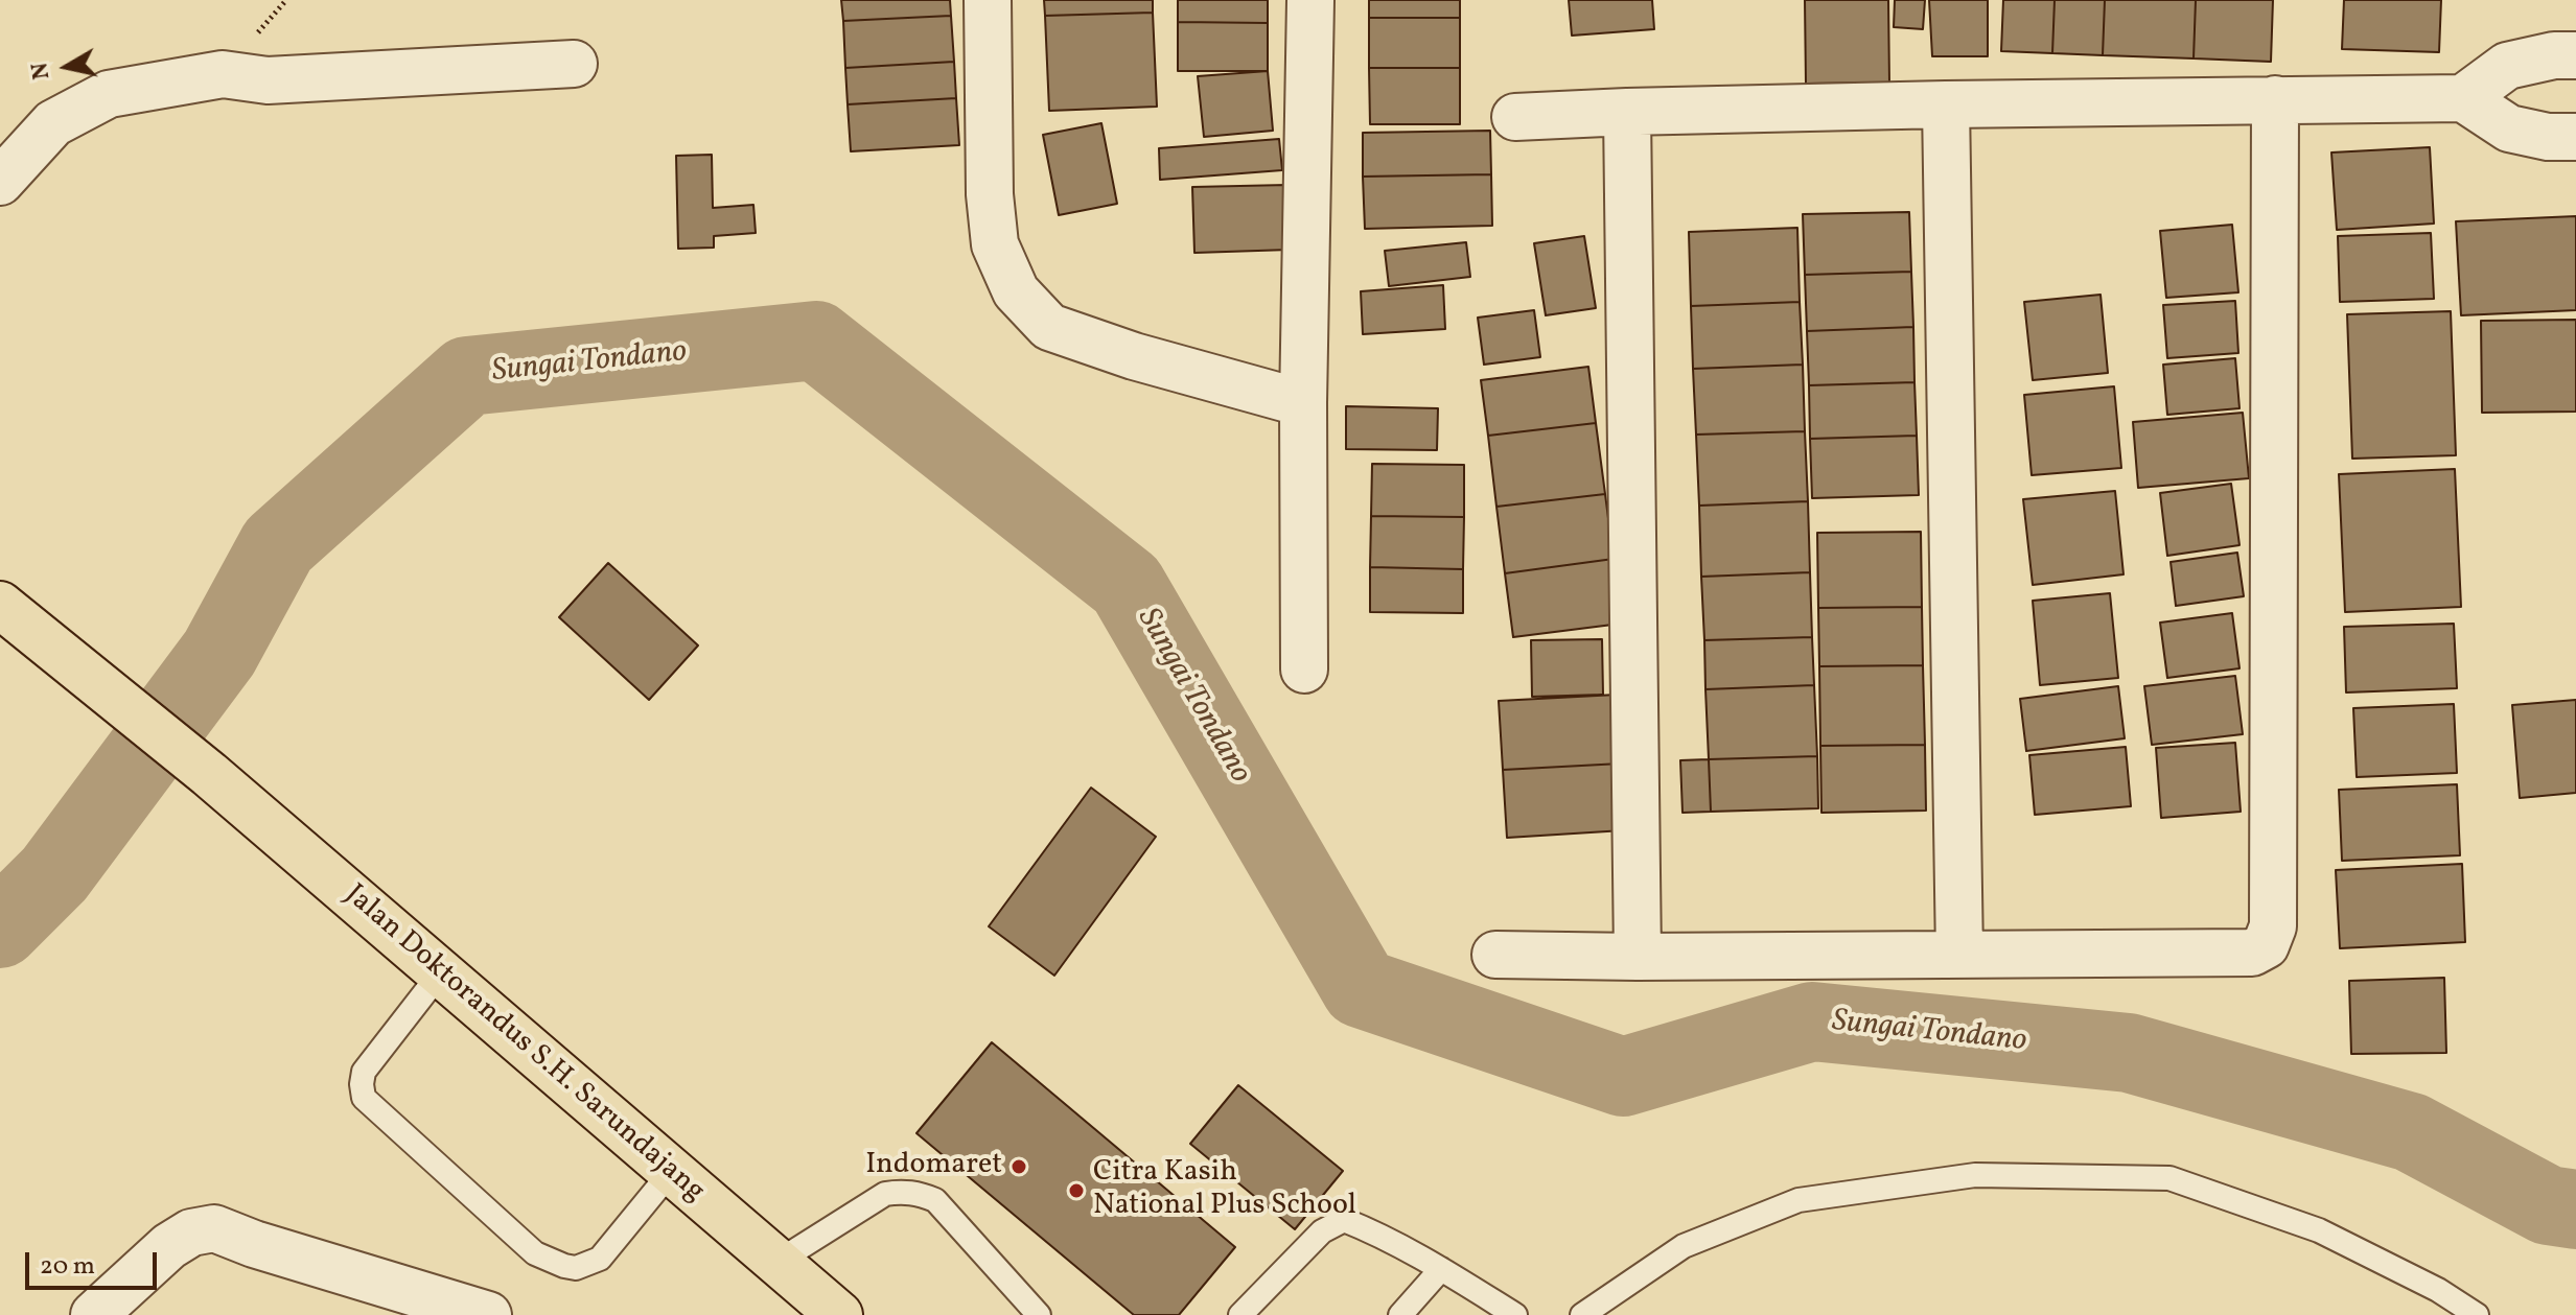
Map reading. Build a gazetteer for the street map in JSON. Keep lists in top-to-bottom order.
{
  "streets": {
    "highway": ["Jalan Doktorandus S.H. Sarundajang"]
  },
  "water": ["Sungai Tondano"],
  "places": ["Indomaret", "Citra Kasih National Plus School"],
  "scale_bar": "20 m",
  "north": "left"
}
